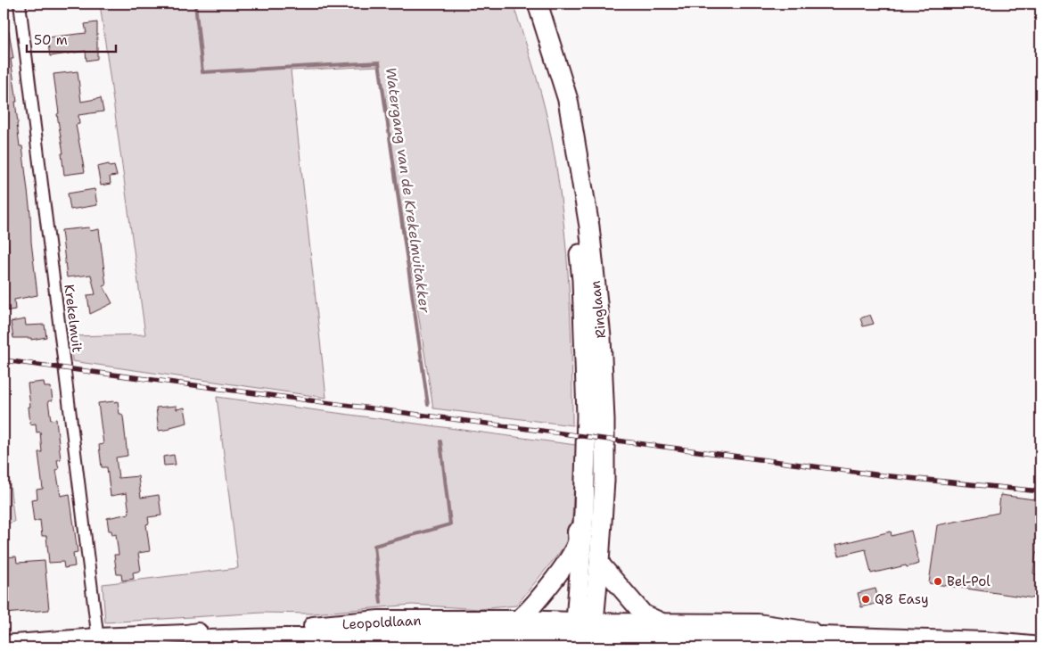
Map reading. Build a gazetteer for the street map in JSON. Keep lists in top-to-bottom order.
{
  "streets": {
    "highway": ["Ringlaan"],
    "main road": ["Leopoldlaan"],
    "street": ["Krekelmuit"]
  },
  "crossings": [
    ["Ringlaan", "Leopoldlaan"],
    ["Krekelmuit", "Leopoldlaan"]
  ],
  "water": ["Watergang van de Krekelmuitakker"],
  "places": ["Bel-Pol", "Q8 Easy"],
  "scale_bar": "50 m"
}
